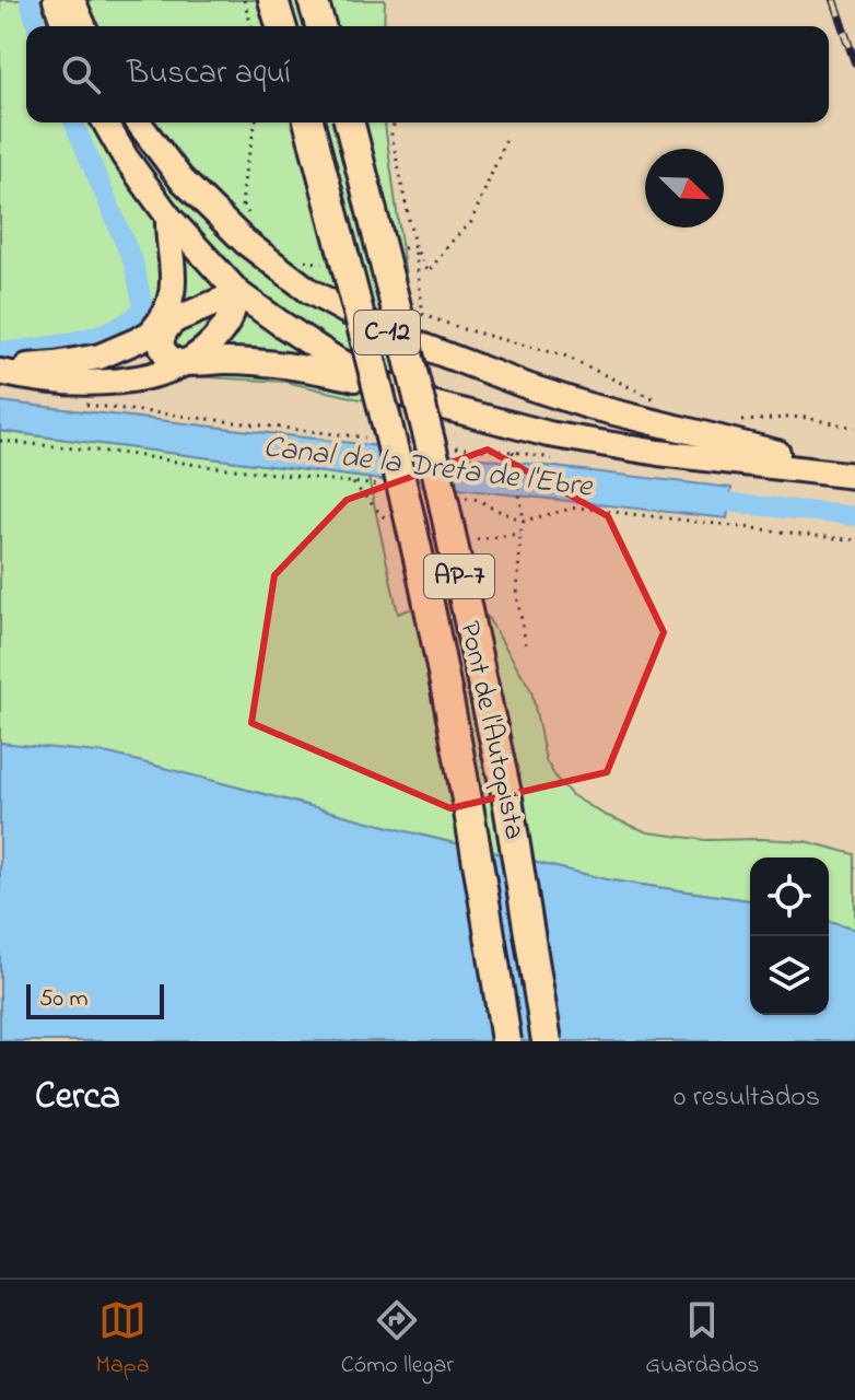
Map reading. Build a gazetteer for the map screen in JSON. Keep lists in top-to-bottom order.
{
  "streets": {
    "highway": ["AP-7", "Pont de l'Autopista"],
    "main road": ["C-12"]
  },
  "water": ["Canal de la Dreta de l'Ebre"],
  "scale_bar": "50 m",
  "north": "bottom right",
  "page": {
    "search": "Buscar aquí",
    "scale": "50 m",
    "heading": ["Cerca", "0 resultados"],
    "nav": ["Mapa", "Cómo llegar", "Guardados"]
  }
}
